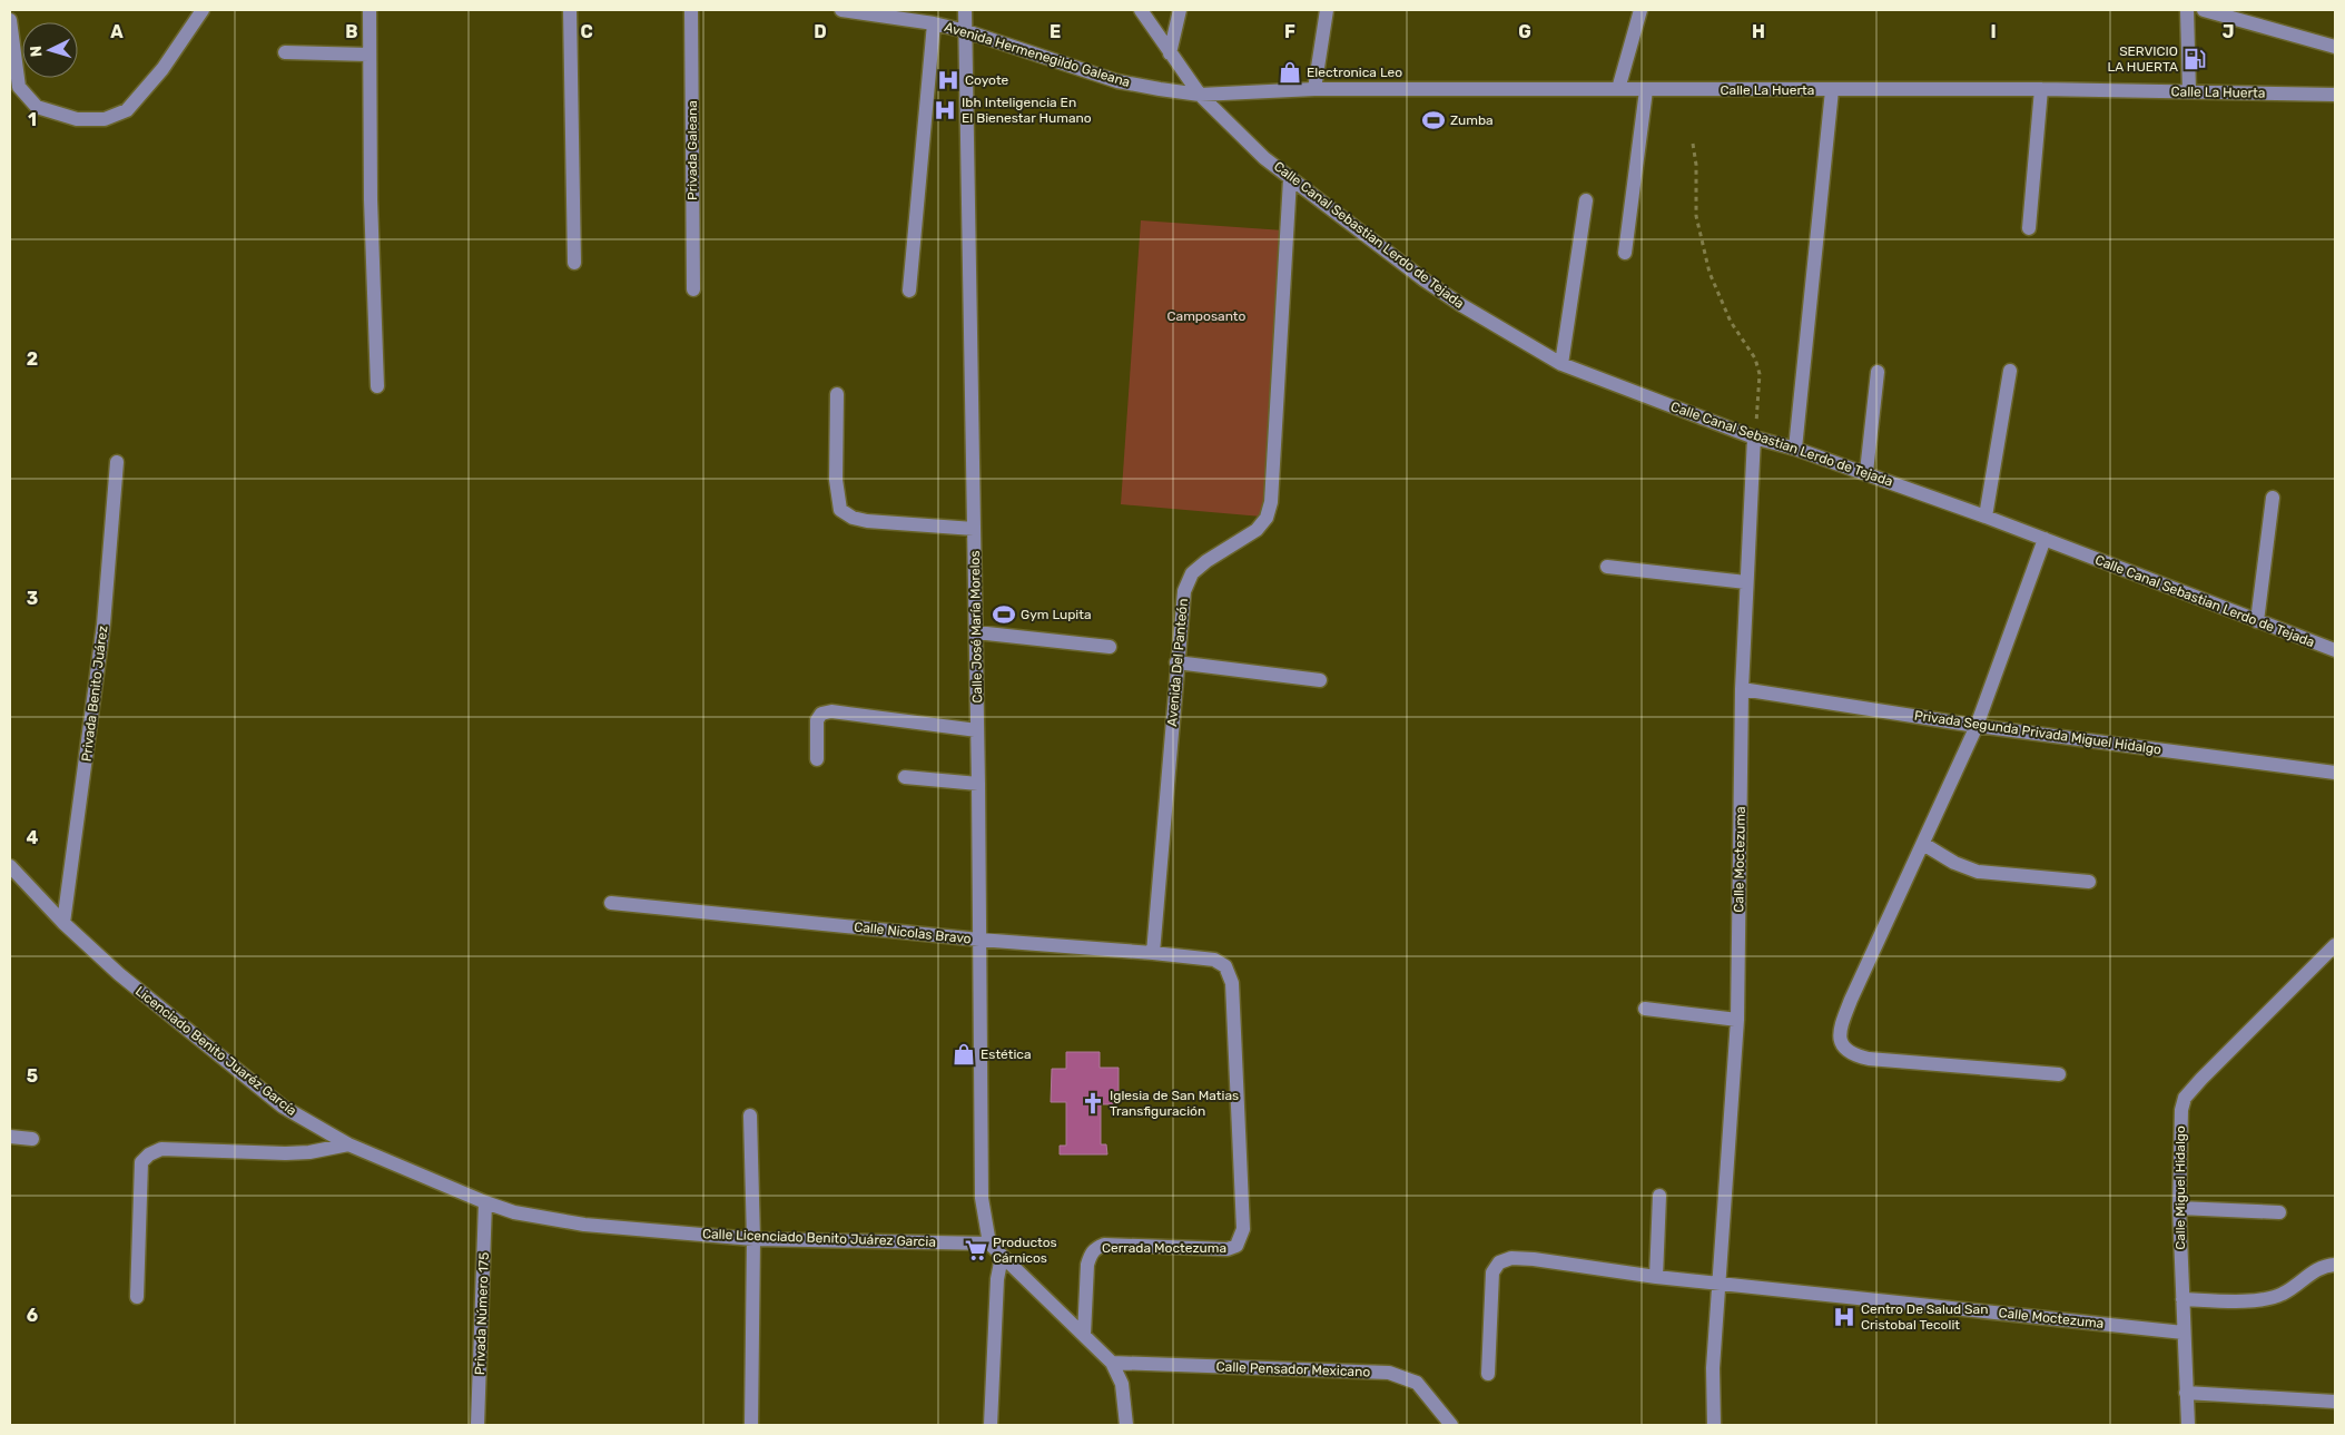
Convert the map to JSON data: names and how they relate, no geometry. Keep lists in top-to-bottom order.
{
  "streets": {
    "street": [
      "Avenida Hermenegildo Galeana",
      "Calle La Huerta",
      "Privada Galeana",
      "Calle Canal Sebastian Lerdo de Tejada",
      "Calle José María Morelos",
      "Avenida Del Panteón",
      "Privada Benito Juárez",
      "Privada Segunda Privada Miguel Hidalgo",
      "Calle Moctezuma",
      "Calle Nicolas Bravo",
      "Licenciado Benito Juaréz García",
      "Calle Miguel Hidalgo",
      "Calle Licenciado Benito Juárez Garcia",
      "Cerrada Moctezuma",
      "Privada Número 175",
      "Calle Pensador Mexicano"
    ]
  },
  "crossings": [
    ["Avenida Hermenegildo Galeana", "Calle La Huerta"],
    ["Avenida Hermenegildo Galeana", "Calle Canal Sebastian Lerdo de Tejada"],
    ["Avenida Hermenegildo Galeana", "Calle José María Morelos"],
    ["Calle La Huerta", "Calle Canal Sebastian Lerdo de Tejada"],
    ["Calle Canal Sebastian Lerdo de Tejada", "Avenida Del Panteón"],
    ["Calle Canal Sebastian Lerdo de Tejada", "Calle Moctezuma"],
    ["Calle José María Morelos", "Calle Nicolas Bravo"],
    ["Calle José María Morelos", "Calle Licenciado Benito Juárez Garcia"],
    ["Avenida Del Panteón", "Calle Nicolas Bravo"],
    ["Privada Benito Juárez", "Licenciado Benito Juaréz García"],
    ["Privada Segunda Privada Miguel Hidalgo", "Calle Moctezuma"],
    ["Calle Moctezuma", "Calle Miguel Hidalgo"],
    ["Calle Nicolas Bravo", "Cerrada Moctezuma"],
    ["Licenciado Benito Juaréz García", "Calle Licenciado Benito Juárez Garcia"],
    ["Licenciado Benito Juaréz García", "Privada Número 175"],
    ["Calle Licenciado Benito Juárez Garcia", "Privada Número 175"]
  ],
  "parks": ["Camposanto"],
  "places": {
    "fuel station": ["SERVICIO LA HUERTA"],
    "shop": ["Electronica Leo", "Estética"],
    "hospital": ["Coyote", "Ibh Inteligencia En El Bienestar Humano", "Centro De Salud San Cristobal Tecolit"],
    "sports": ["Zumba", "Gym Lupita"],
    "church": ["Iglesia de San Matias Transfiguración"],
    "supermarket": ["Productos Cárnicos"]
  },
  "north": "left",
  "grid": {
    "columns": [
      "A",
      "B",
      "C",
      "D",
      "E",
      "F",
      "G",
      "H",
      "I",
      "J"
    ],
    "rows": [
      "1",
      "2",
      "3",
      "4",
      "5",
      "6"
    ]
  }
}
